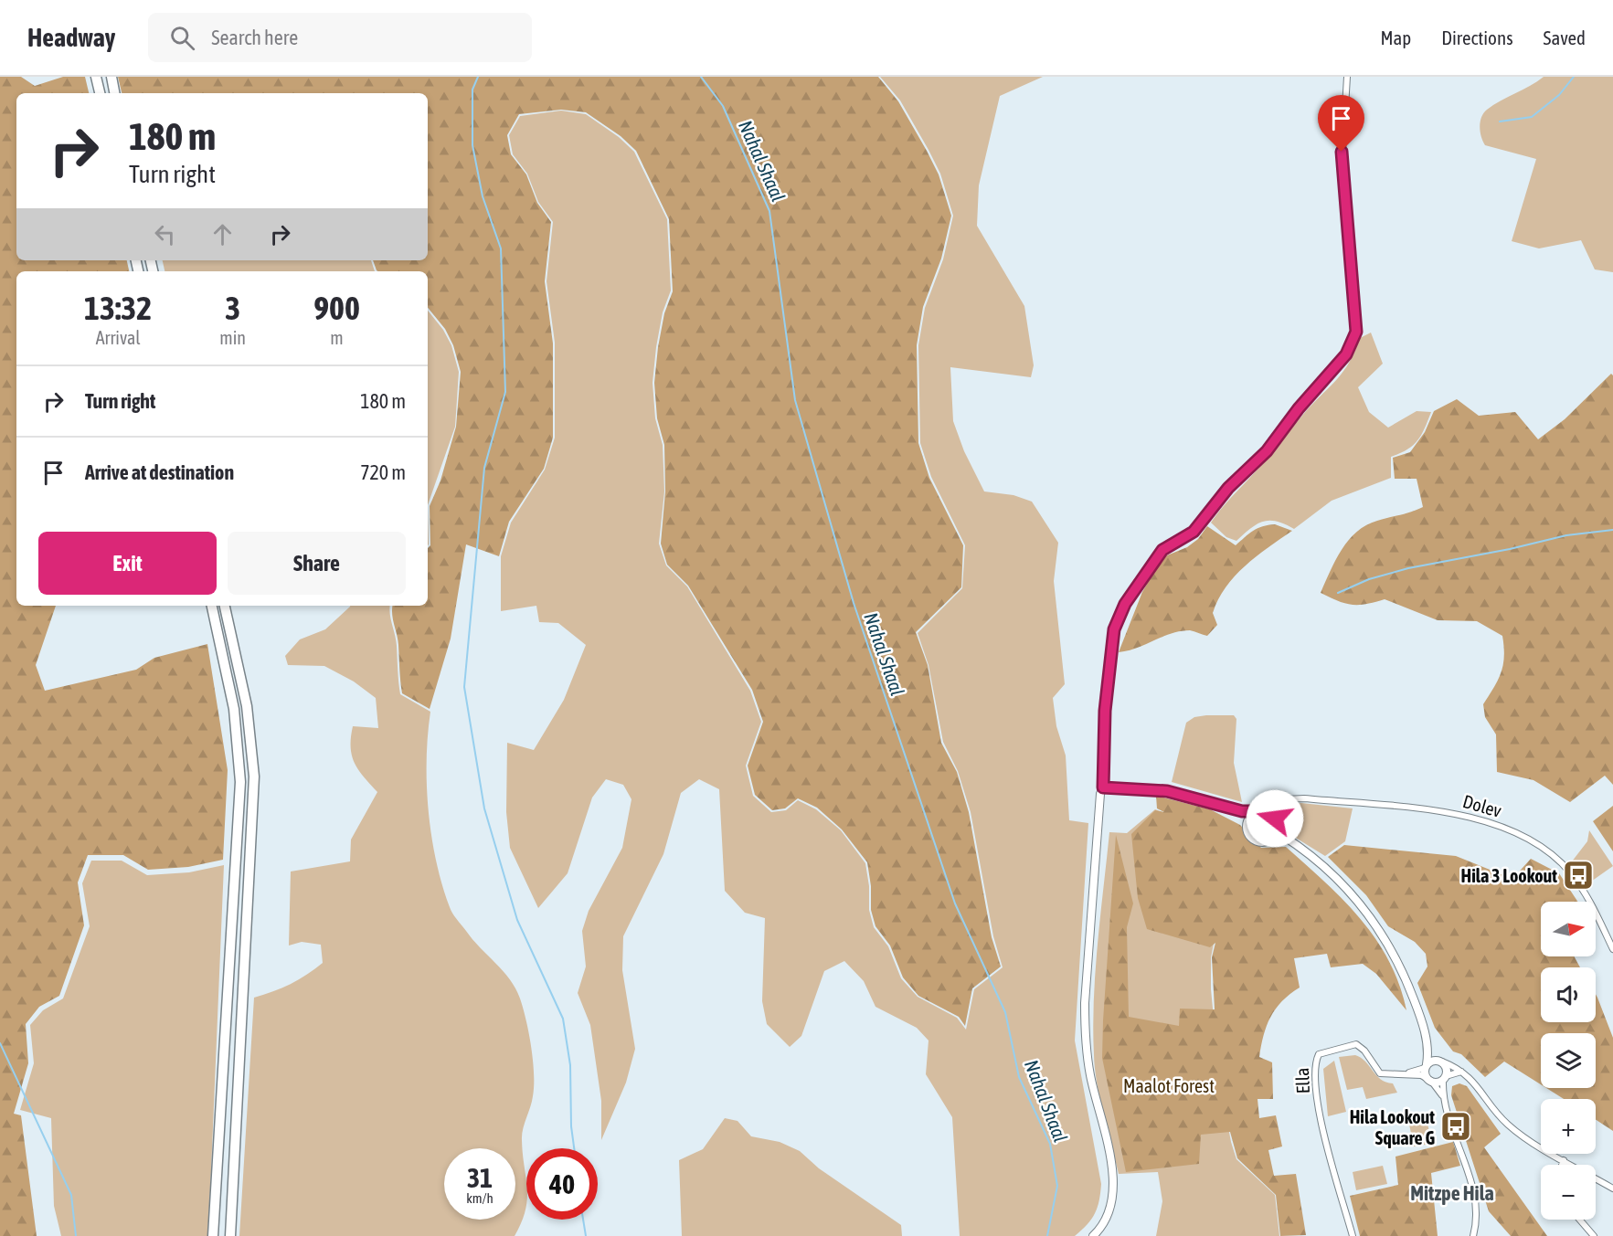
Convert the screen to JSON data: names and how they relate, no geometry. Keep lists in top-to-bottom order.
{
  "streets": {
    "street": ["Dolev", "Ella"]
  },
  "districts": ["Mitzpe Hila"],
  "water": ["Nahal Shaal"],
  "parks": ["Maalot Forest"],
  "places": {
    "bus stop": ["Hila 3 Lookout", "Hila Lookout Square G"]
  },
  "north": "right",
  "page": {
    "header": "Headway",
    "search": "Search here",
    "nav": ["Map", "Directions", "Saved"],
    "turn": ["180 m", "Turn right"],
    "eta": [
      "13:32",
      "Arrival",
      "3",
      "min",
      "900",
      "m"
    ],
    "list": [
      {
        "name": "Turn right",
        "value": "180 m"
      },
      {
        "name": "Arrive at destination",
        "value": "720 m"
      }
    ],
    "buttons": ["Exit", "Share"],
    "map_buttons": ["+", "−"],
    "speed": "31 km/h",
    "limit": "40"
  }
}
